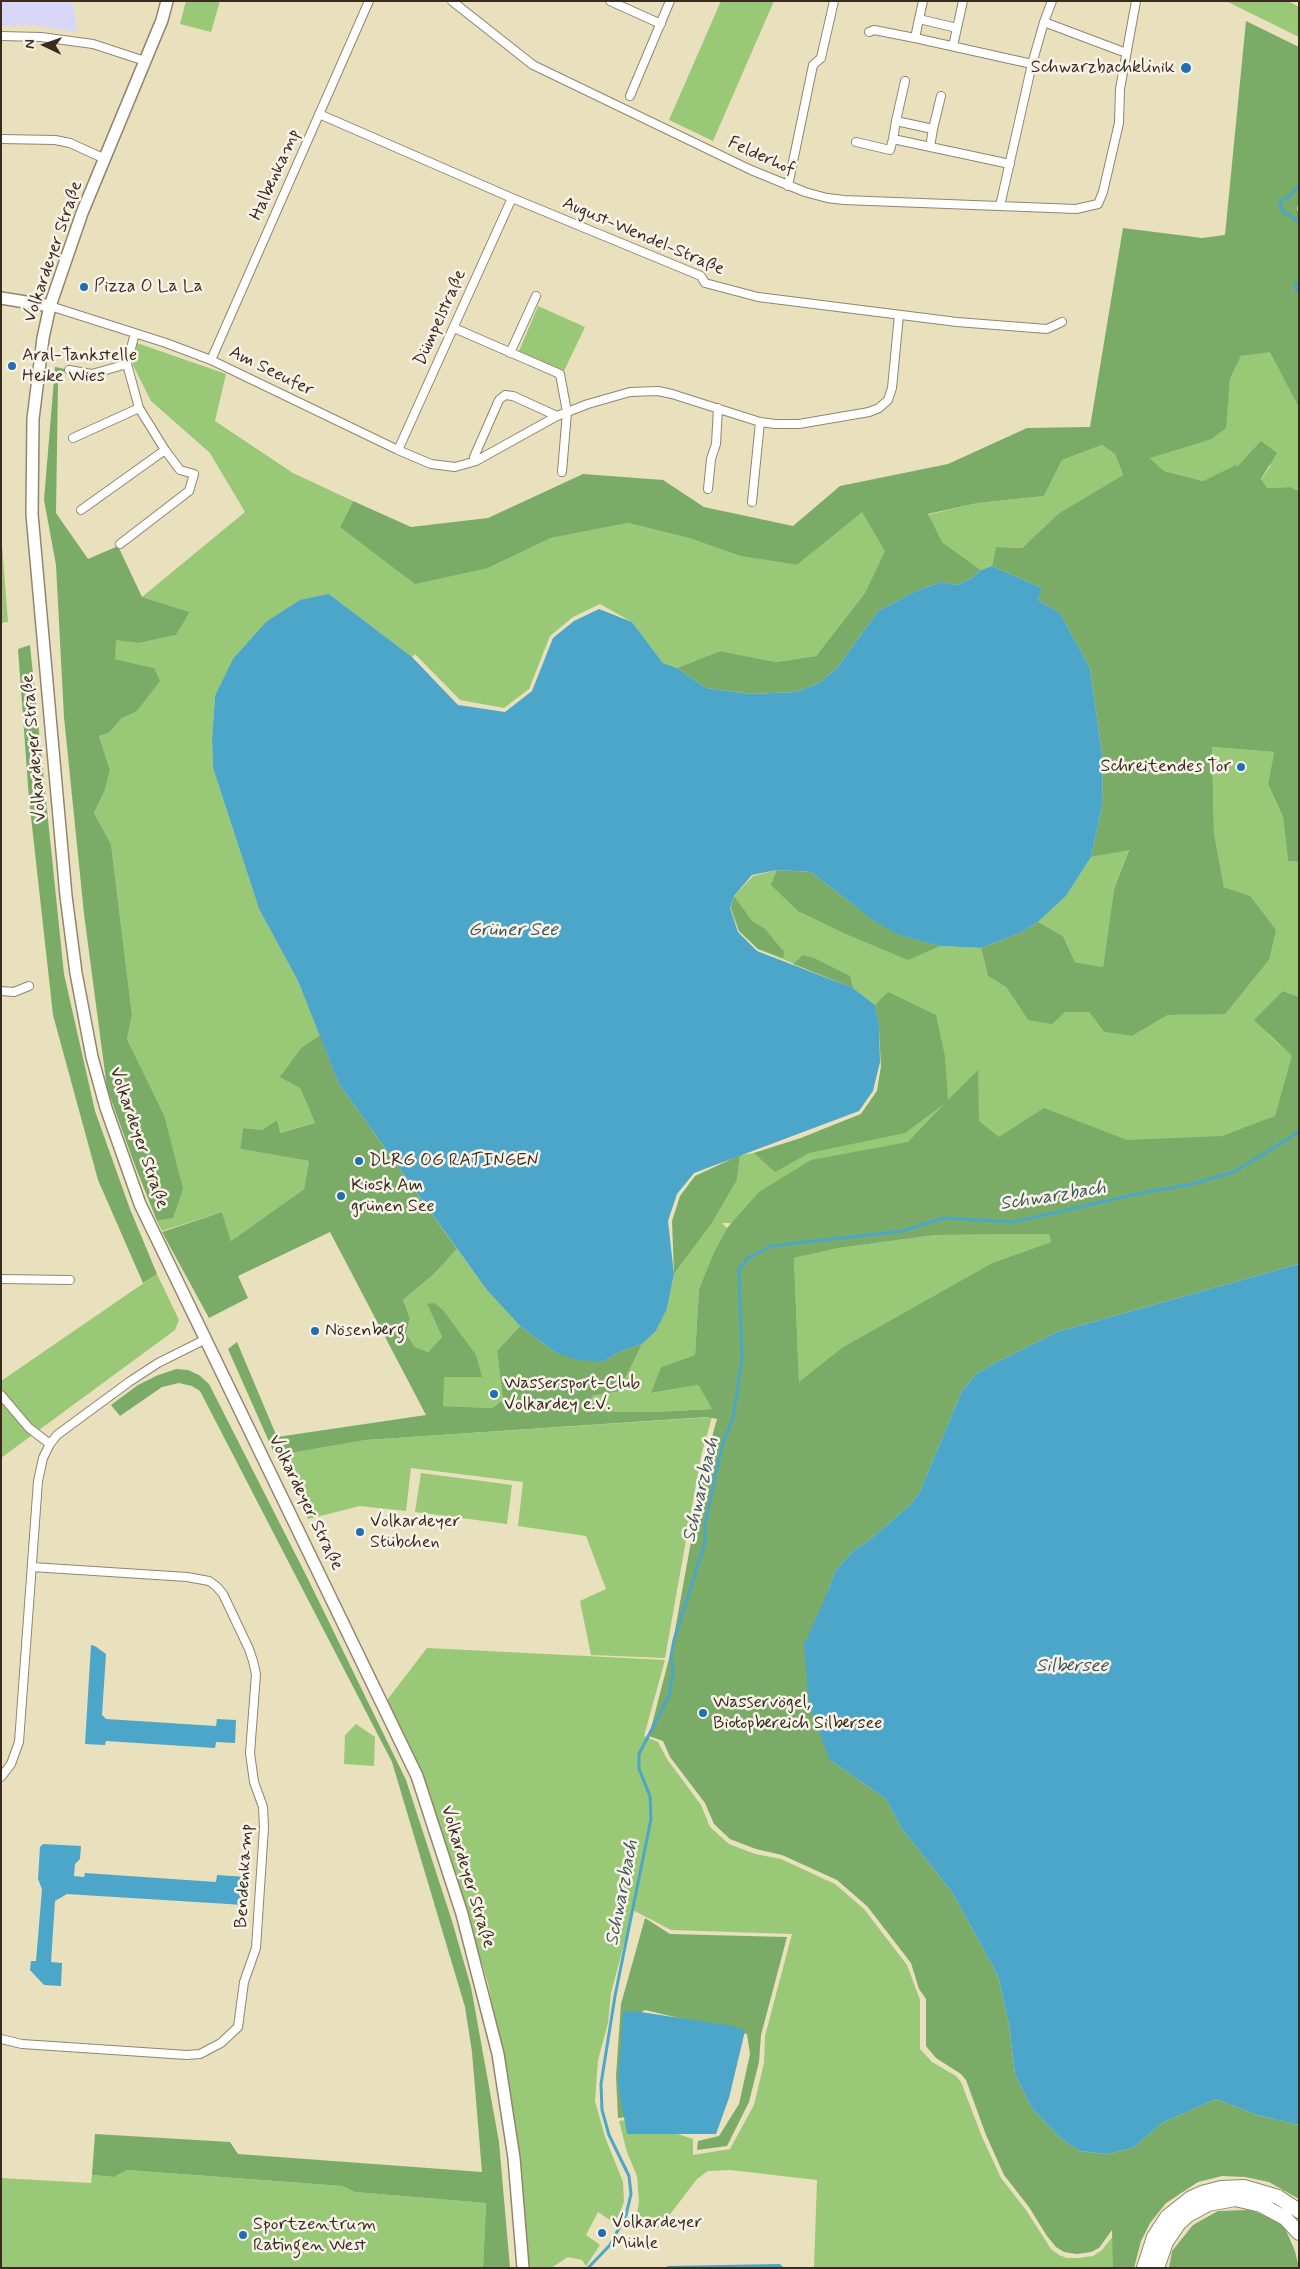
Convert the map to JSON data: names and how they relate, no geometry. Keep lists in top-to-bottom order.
{
  "streets": {
    "main road": ["Volkardeyer Straße"],
    "street": [
      "Felderhof",
      "Halbenkamp",
      "August-Wendel-Straße",
      "Dümpelstraße",
      "Am Seeufer",
      "Bendenkamp"
    ]
  },
  "crossings": [
    ["Halbenkamp", "August-Wendel-Straße"],
    ["Halbenkamp", "Am Seeufer"],
    ["August-Wendel-Straße", "Dümpelstraße"],
    ["August-Wendel-Straße", "Am Seeufer"],
    ["Volkardeyer Straße", "Am Seeufer"],
    ["Dümpelstraße", "Am Seeufer"]
  ],
  "water": ["Grüner See", "Schwarzbach", "Silbersee"],
  "places": [
    "Schwarzbachklinik",
    "Pizza O La La",
    "Aral-Tankstelle Heike Wies",
    "Schreitendes Tor",
    "DLRG OG RATINGEN",
    "Kiosk Am grünen See",
    "Nösenberg",
    "Wassersport-Club Volkardey e.V.",
    "Volkardeyer Stübchen",
    "Wasservögel, Biotopbereich Silbersee",
    "Volkardeyer Mühle",
    "Sportzentrum Ratingen West"
  ],
  "north": "left"
}
